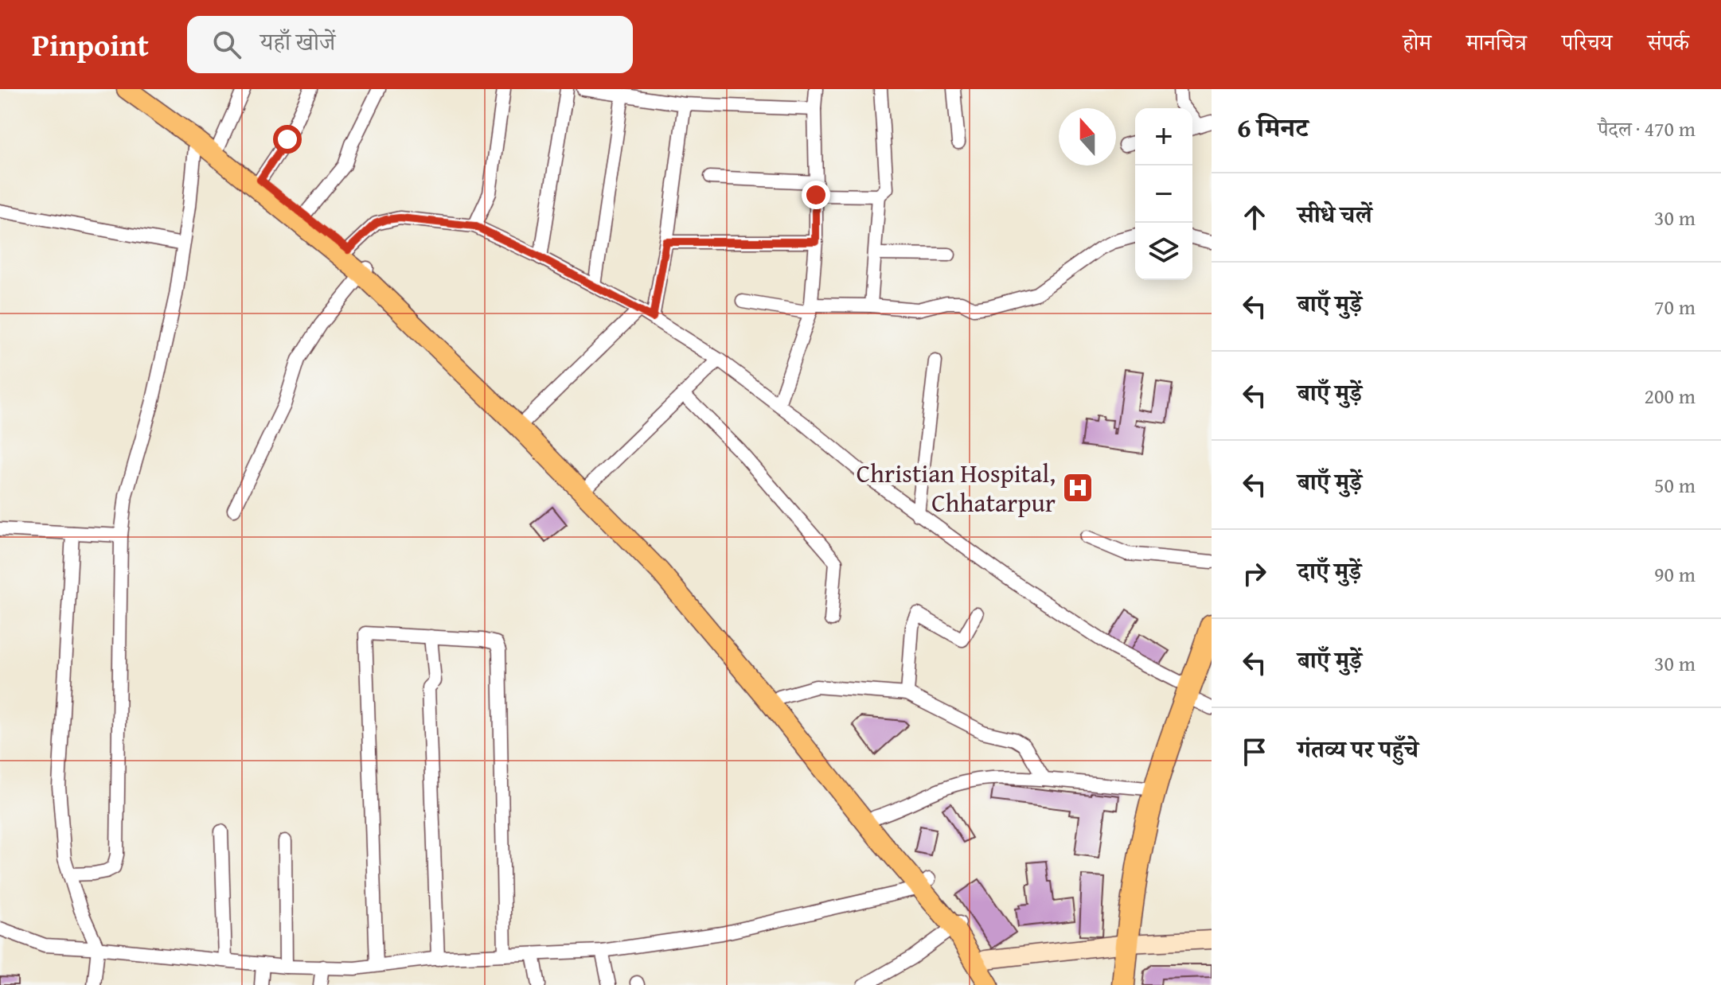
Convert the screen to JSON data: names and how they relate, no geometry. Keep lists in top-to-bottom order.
{
  "places": {
    "hospital": ["Christian Hospital, Chhatarpur"]
  },
  "north": "top",
  "page": {
    "header": "Pinpoint",
    "search": "यहाँ खोजें",
    "nav": [
      "होम",
      "मानचित्र",
      "परिचय",
      "संपर्क"
    ],
    "heading": ["6 मिनट", "पैदल · 470 m"],
    "map_buttons": ["+", "−"],
    "list": [
      ["सीधे चलें", "30 m"],
      ["बाएँ मुड़ें", "70 m"],
      ["बाएँ मुड़ें", "200 m"],
      ["बाएँ मुड़ें", "50 m"],
      ["दाएँ मुड़ें", "90 m"],
      ["बाएँ मुड़ें", "30 m"],
      "गंतव्य पर पहुँचे"
    ]
  }
}
